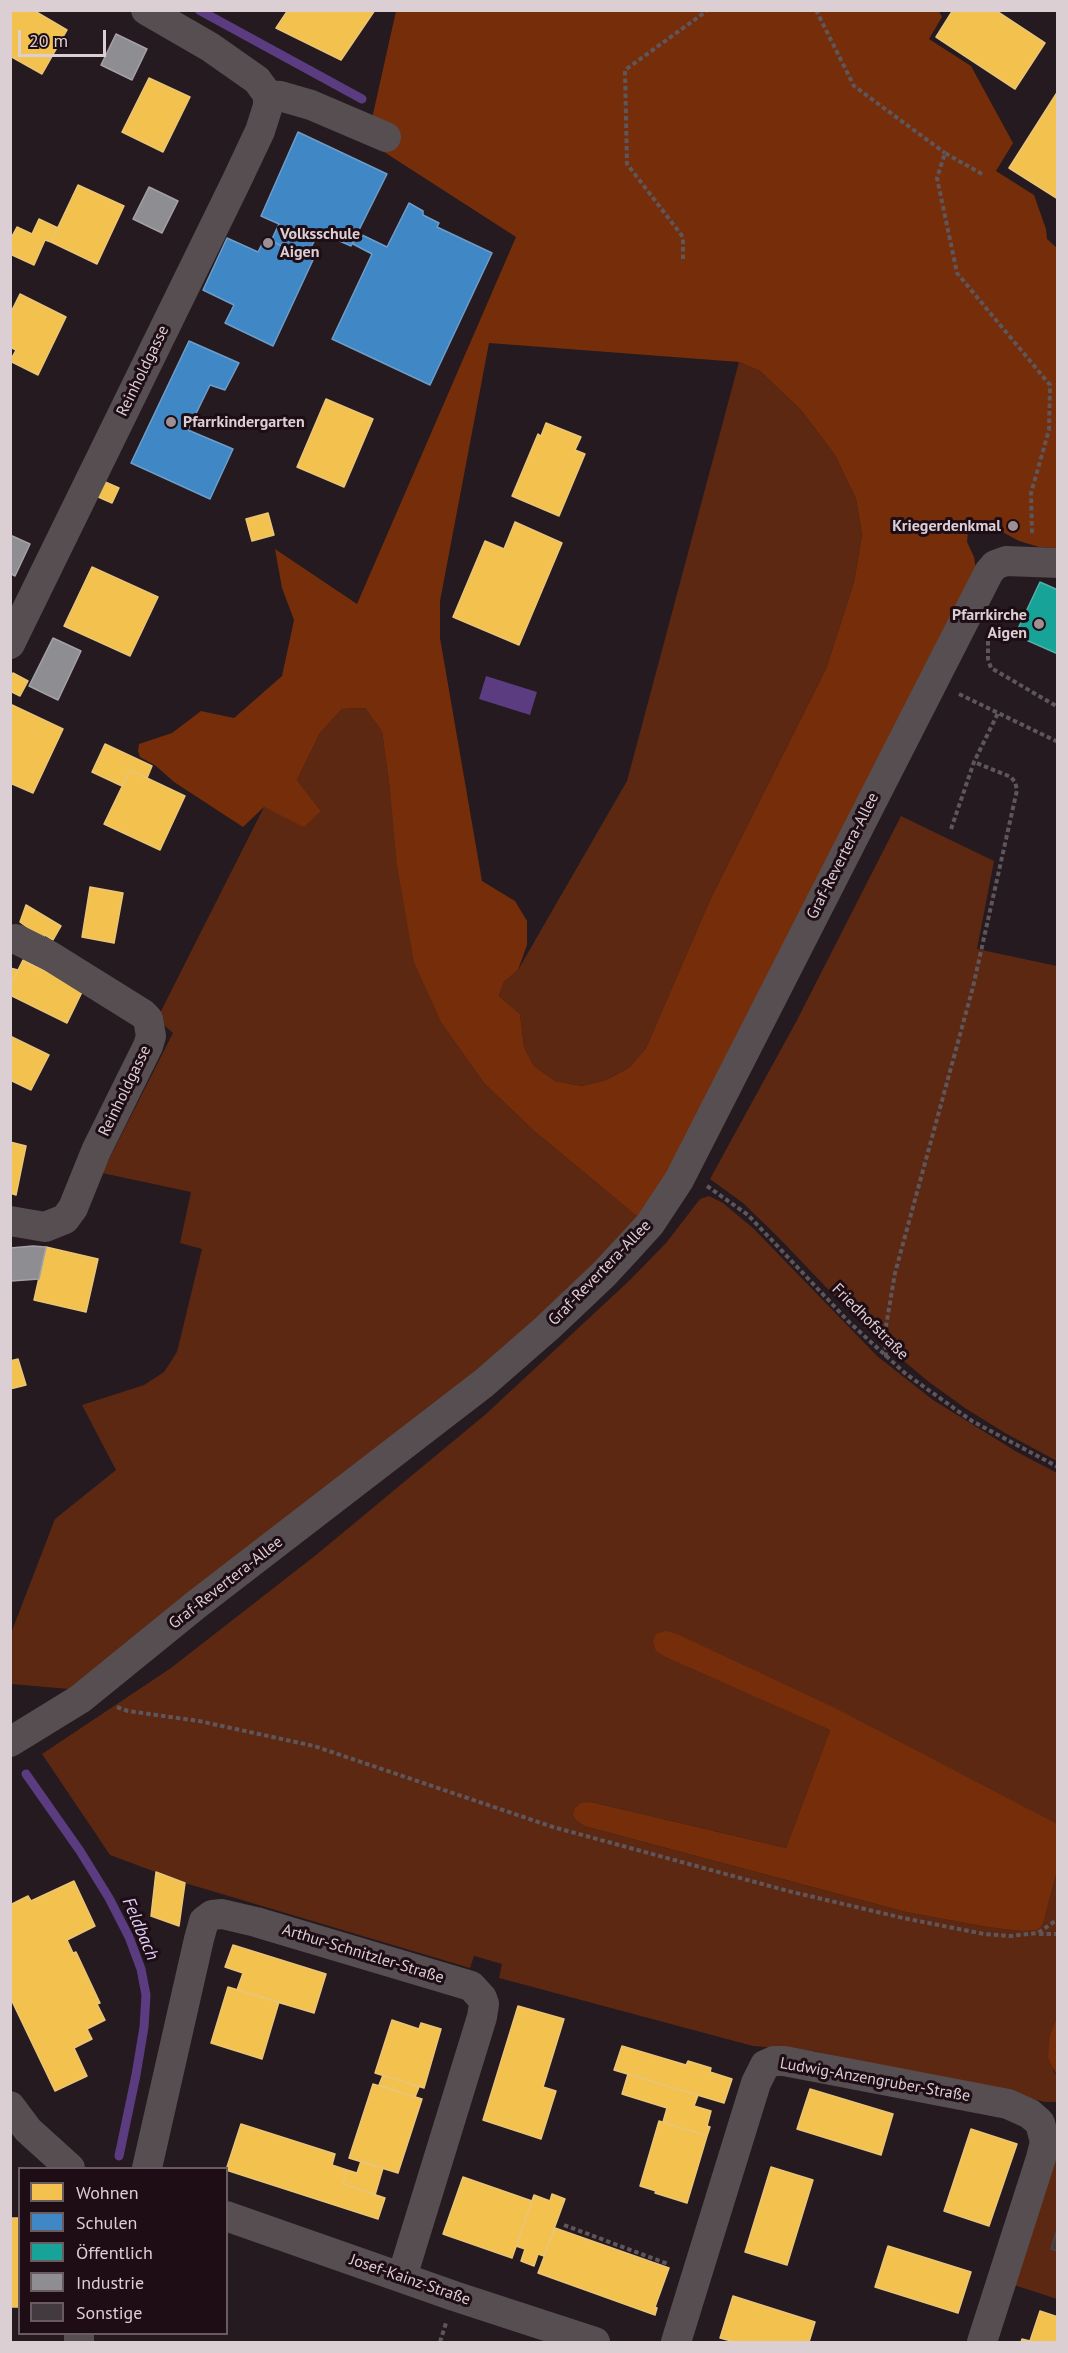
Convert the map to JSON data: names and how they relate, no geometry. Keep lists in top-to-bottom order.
{
  "streets": {
    "street": [
      "Reinholdgasse",
      "Graf-Revertera-Allee",
      "Arthur-Schnitzler-Straße",
      "Ludwig-Anzengruber-Straße",
      "Josef-Kainz-Straße"
    ],
    "path": ["Friedhofstraße"]
  },
  "crossings": [
    ["Graf-Revertera-Allee", "Friedhofstraße"],
    ["Arthur-Schnitzler-Straße", "Josef-Kainz-Straße"]
  ],
  "water": ["Feldbach"],
  "places": [
    "Volksschule Aigen",
    "Pfarrkindergarten",
    "Kriegerdenkmal",
    "Pfarrkirche Aigen"
  ],
  "legend": [
    "Wohnen",
    "Schulen",
    "Öffentlich",
    "Industrie",
    "Sonstige"
  ],
  "scale_bar": "20 m"
}
